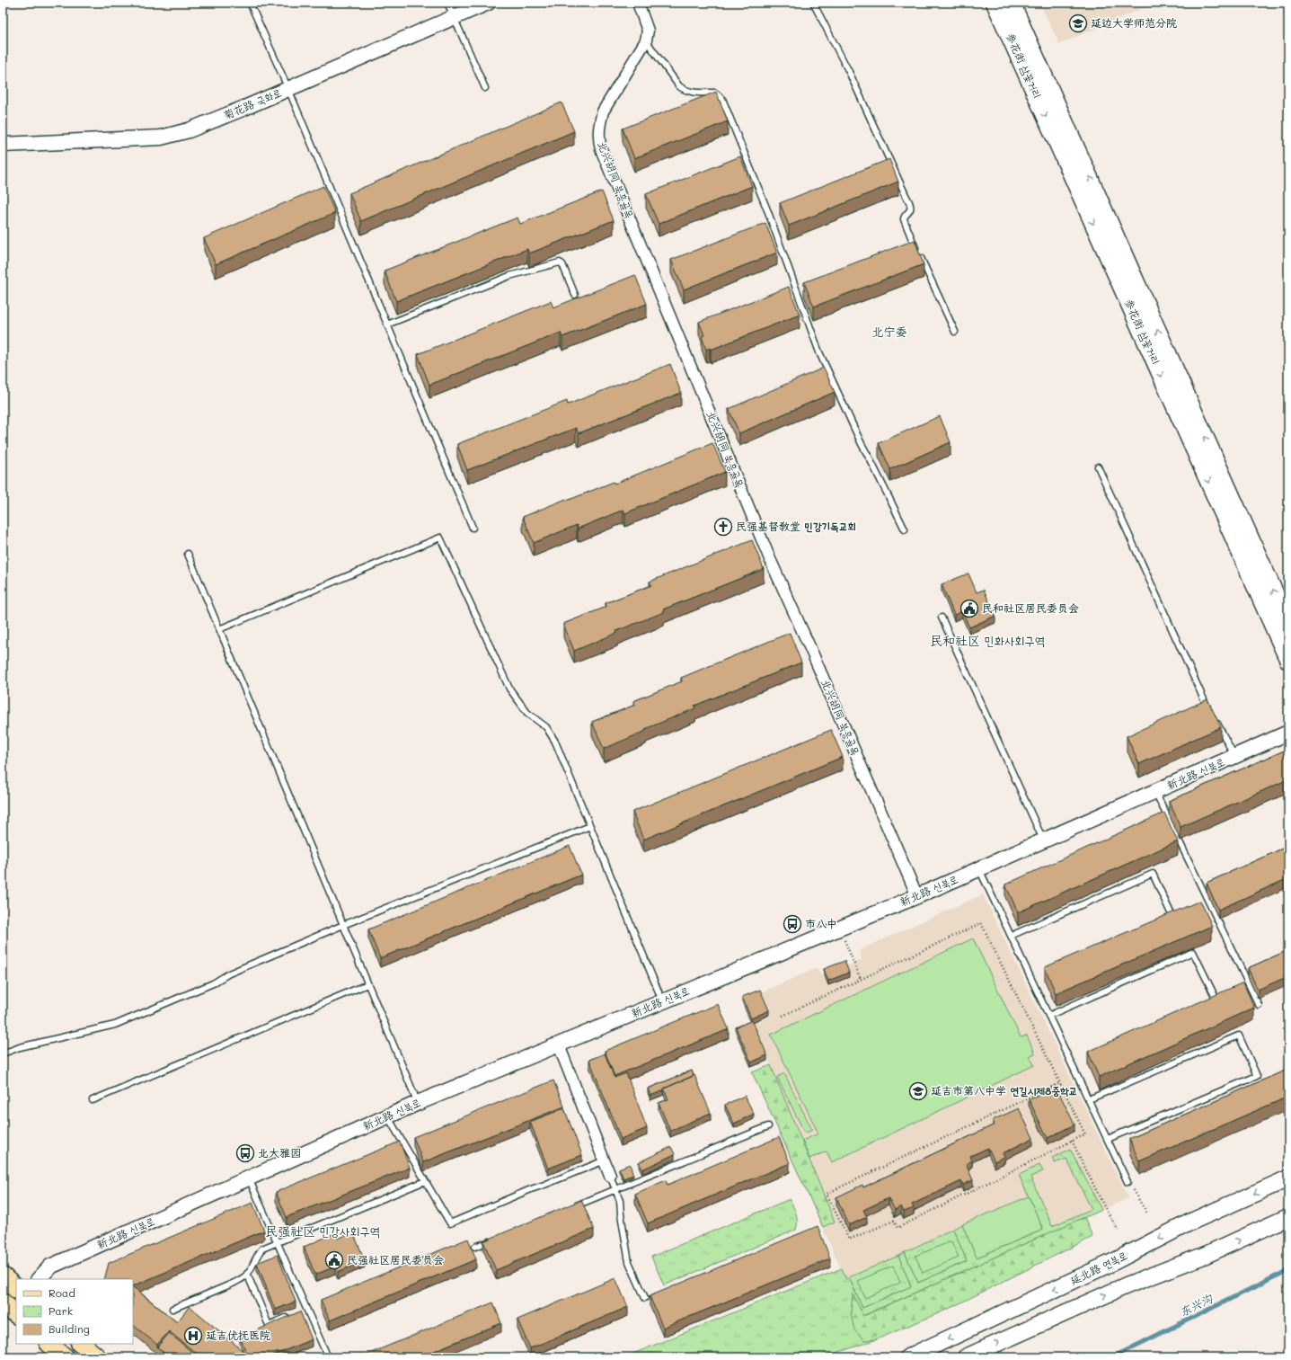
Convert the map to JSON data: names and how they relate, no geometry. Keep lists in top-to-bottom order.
{
  "streets": {
    "main road": ["参花街 삼꽃거리", "延北路 연북로"],
    "street": ["菊花路 국화로", "北兴胡同 북흥골목", "新北路 신북로"]
  },
  "crossings": [
    ["北兴胡同 북흥골목", "新北路 신북로"]
  ],
  "districts": ["北宁委", "民和社区 민화사회구역", "民强社区 민강사회구역"],
  "water": ["东兴沟"],
  "places": {
    "school or university": ["延边大学师范分院", "延吉市第八中学 연길시제8중학교"],
    "church": ["民强基督教堂 민강기독교회"],
    "public building": ["民和社区居民委员会", "民强社区居民委员会"],
    "bus stop": ["市八中", "北大雅园"],
    "hospital": ["延吉优抚医院"]
  },
  "legend": ["Road", "Park", "Building"]
}
